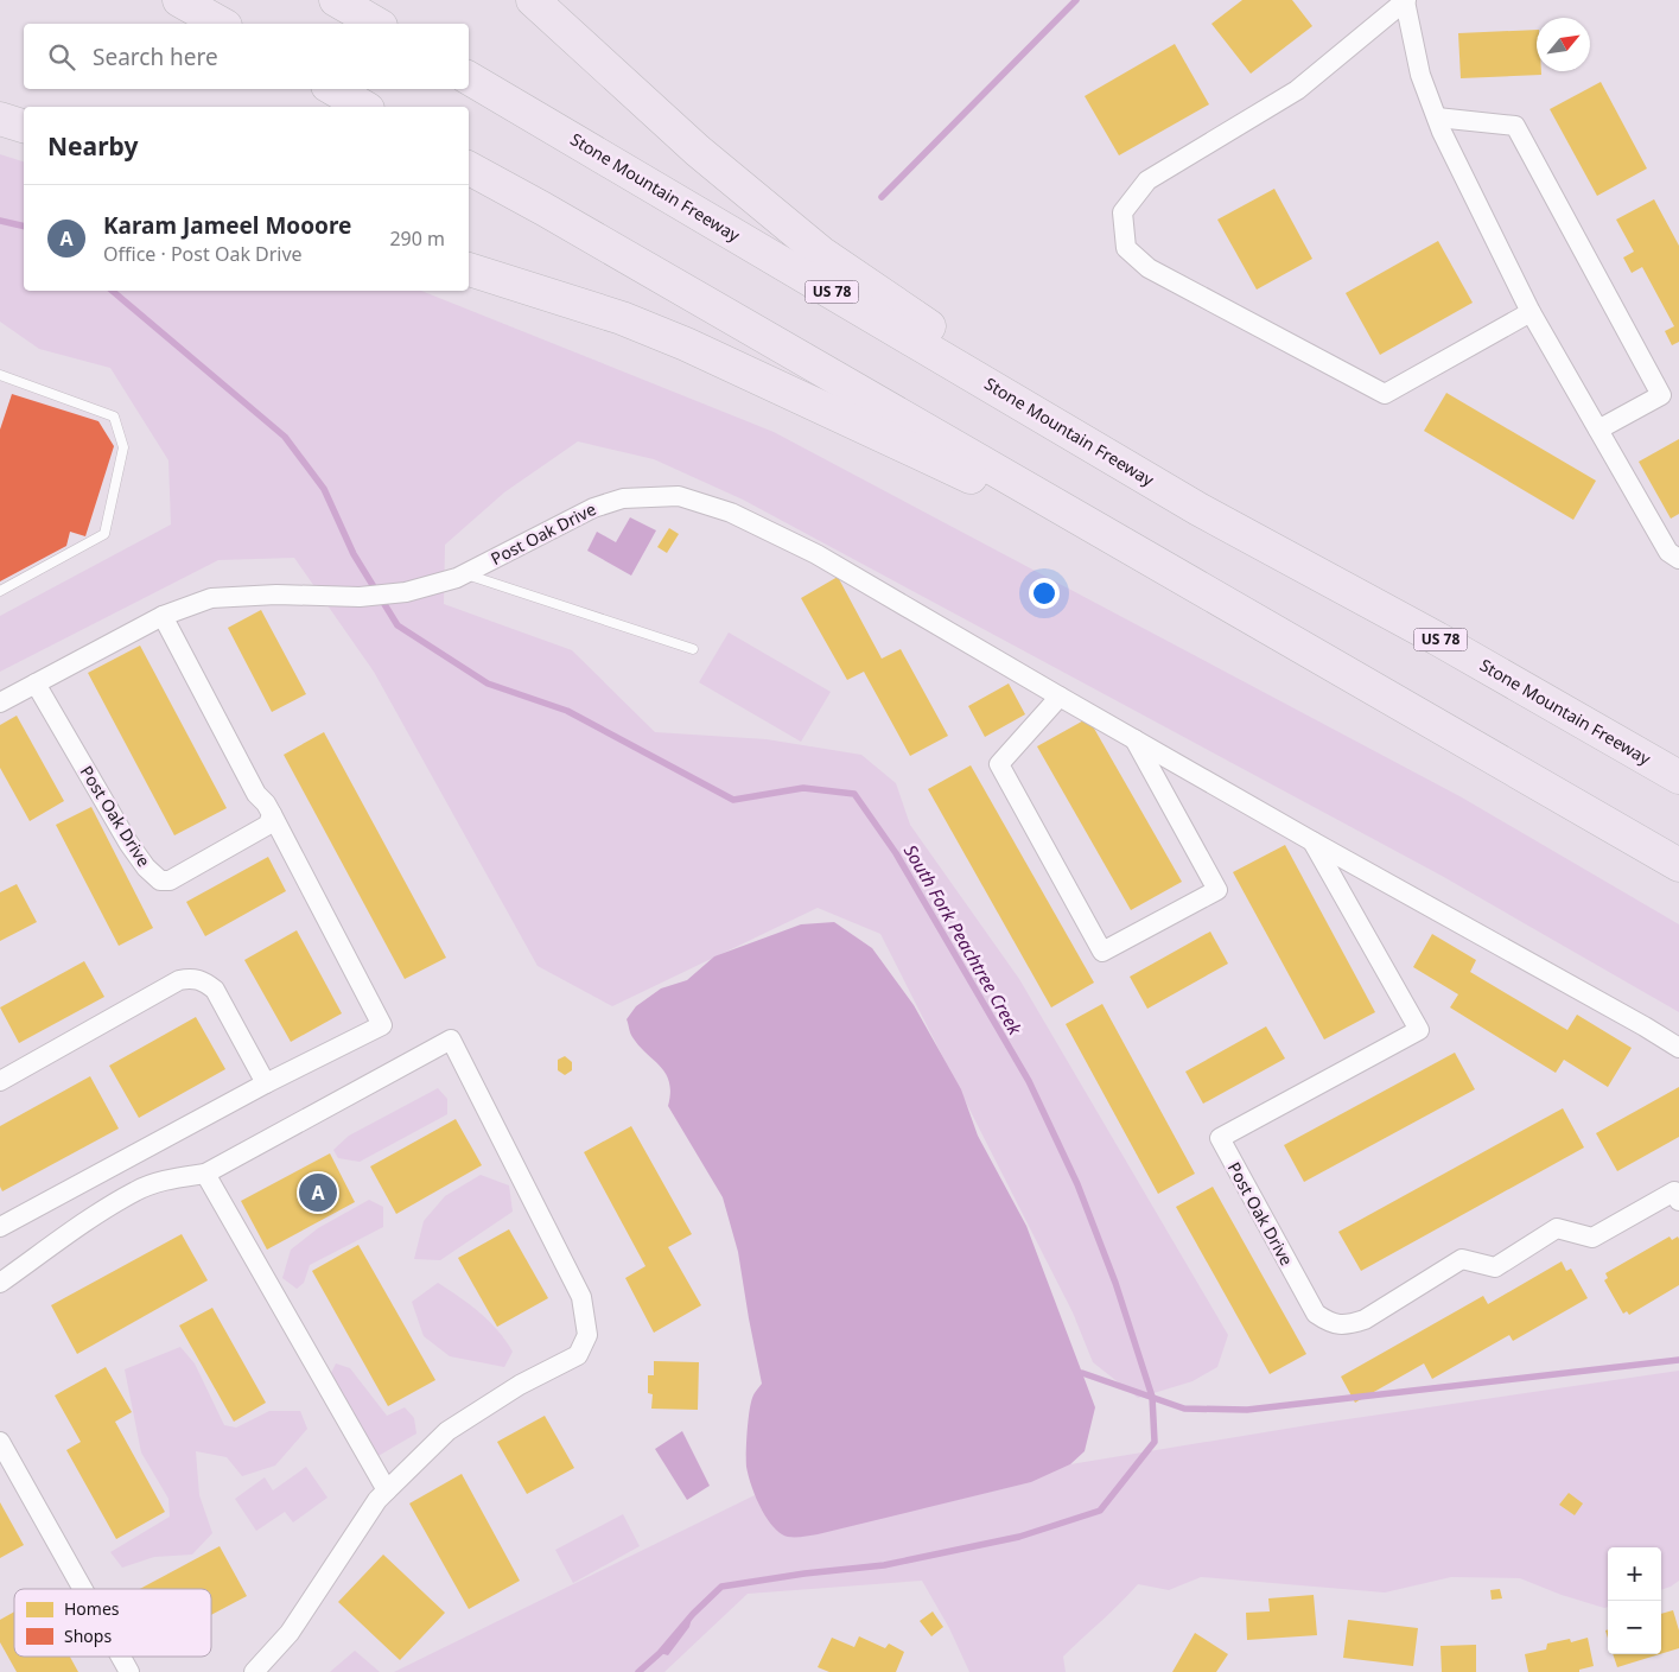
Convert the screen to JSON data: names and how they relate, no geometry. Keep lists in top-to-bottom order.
{
  "streets": {
    "highway": ["Stone Mountain Freeway", "US 78"],
    "street": ["Post Oak Drive"]
  },
  "water": ["South Fork Peachtree Creek"],
  "legend": ["Homes", "Shops"],
  "north": "top right",
  "page": {
    "search": "Search here",
    "heading": "Nearby",
    "list": [
      {
        "mark": "A",
        "name": "Karam Jameel Mooore",
        "note": "Office · Post Oak Drive",
        "value": "290 m"
      }
    ],
    "pins": "A",
    "map_buttons": ["+", "−"]
  }
}
